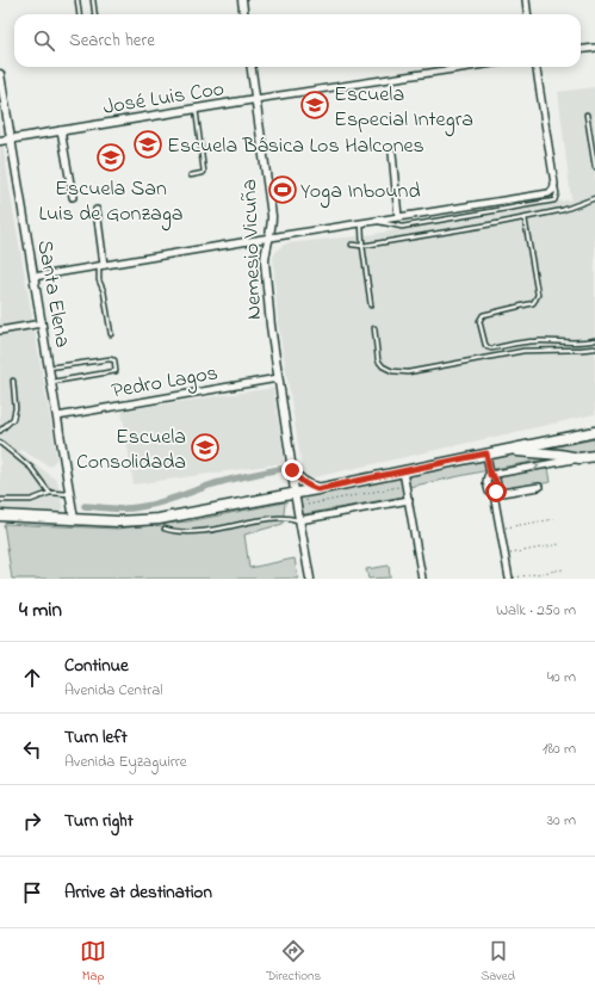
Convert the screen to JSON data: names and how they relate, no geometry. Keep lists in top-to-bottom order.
{
  "streets": {
    "street": [
      "José Luis Coo",
      "Nemesio Vicuña",
      "Santa Elena",
      "Pedro Lagos"
    ]
  },
  "crossings": [
    ["José Luis Coo", "Nemesio Vicuña"],
    ["José Luis Coo", "Santa Elena"],
    ["Nemesio Vicuña", "Pedro Lagos"],
    ["Santa Elena", "Pedro Lagos"]
  ],
  "places": {
    "school or university": [
      "Escuela Especial Integra",
      "Escuela Básica Los Halcones",
      "Escuela San Luis de Gonzaga",
      "Escuela Consolidada"
    ],
    "sports": ["Yoga Inbound"]
  },
  "page": {
    "search": "Search here",
    "heading": ["4 min", "Walk · 250 m"],
    "list": [
      ["Continue", "Avenida Central", "40 m"],
      ["Turn left", "Avenida Eyzaguirre", "180 m"],
      ["Turn right", "30 m"],
      "Arrive at destination"
    ],
    "nav": ["Map", "Directions", "Saved"]
  }
}
